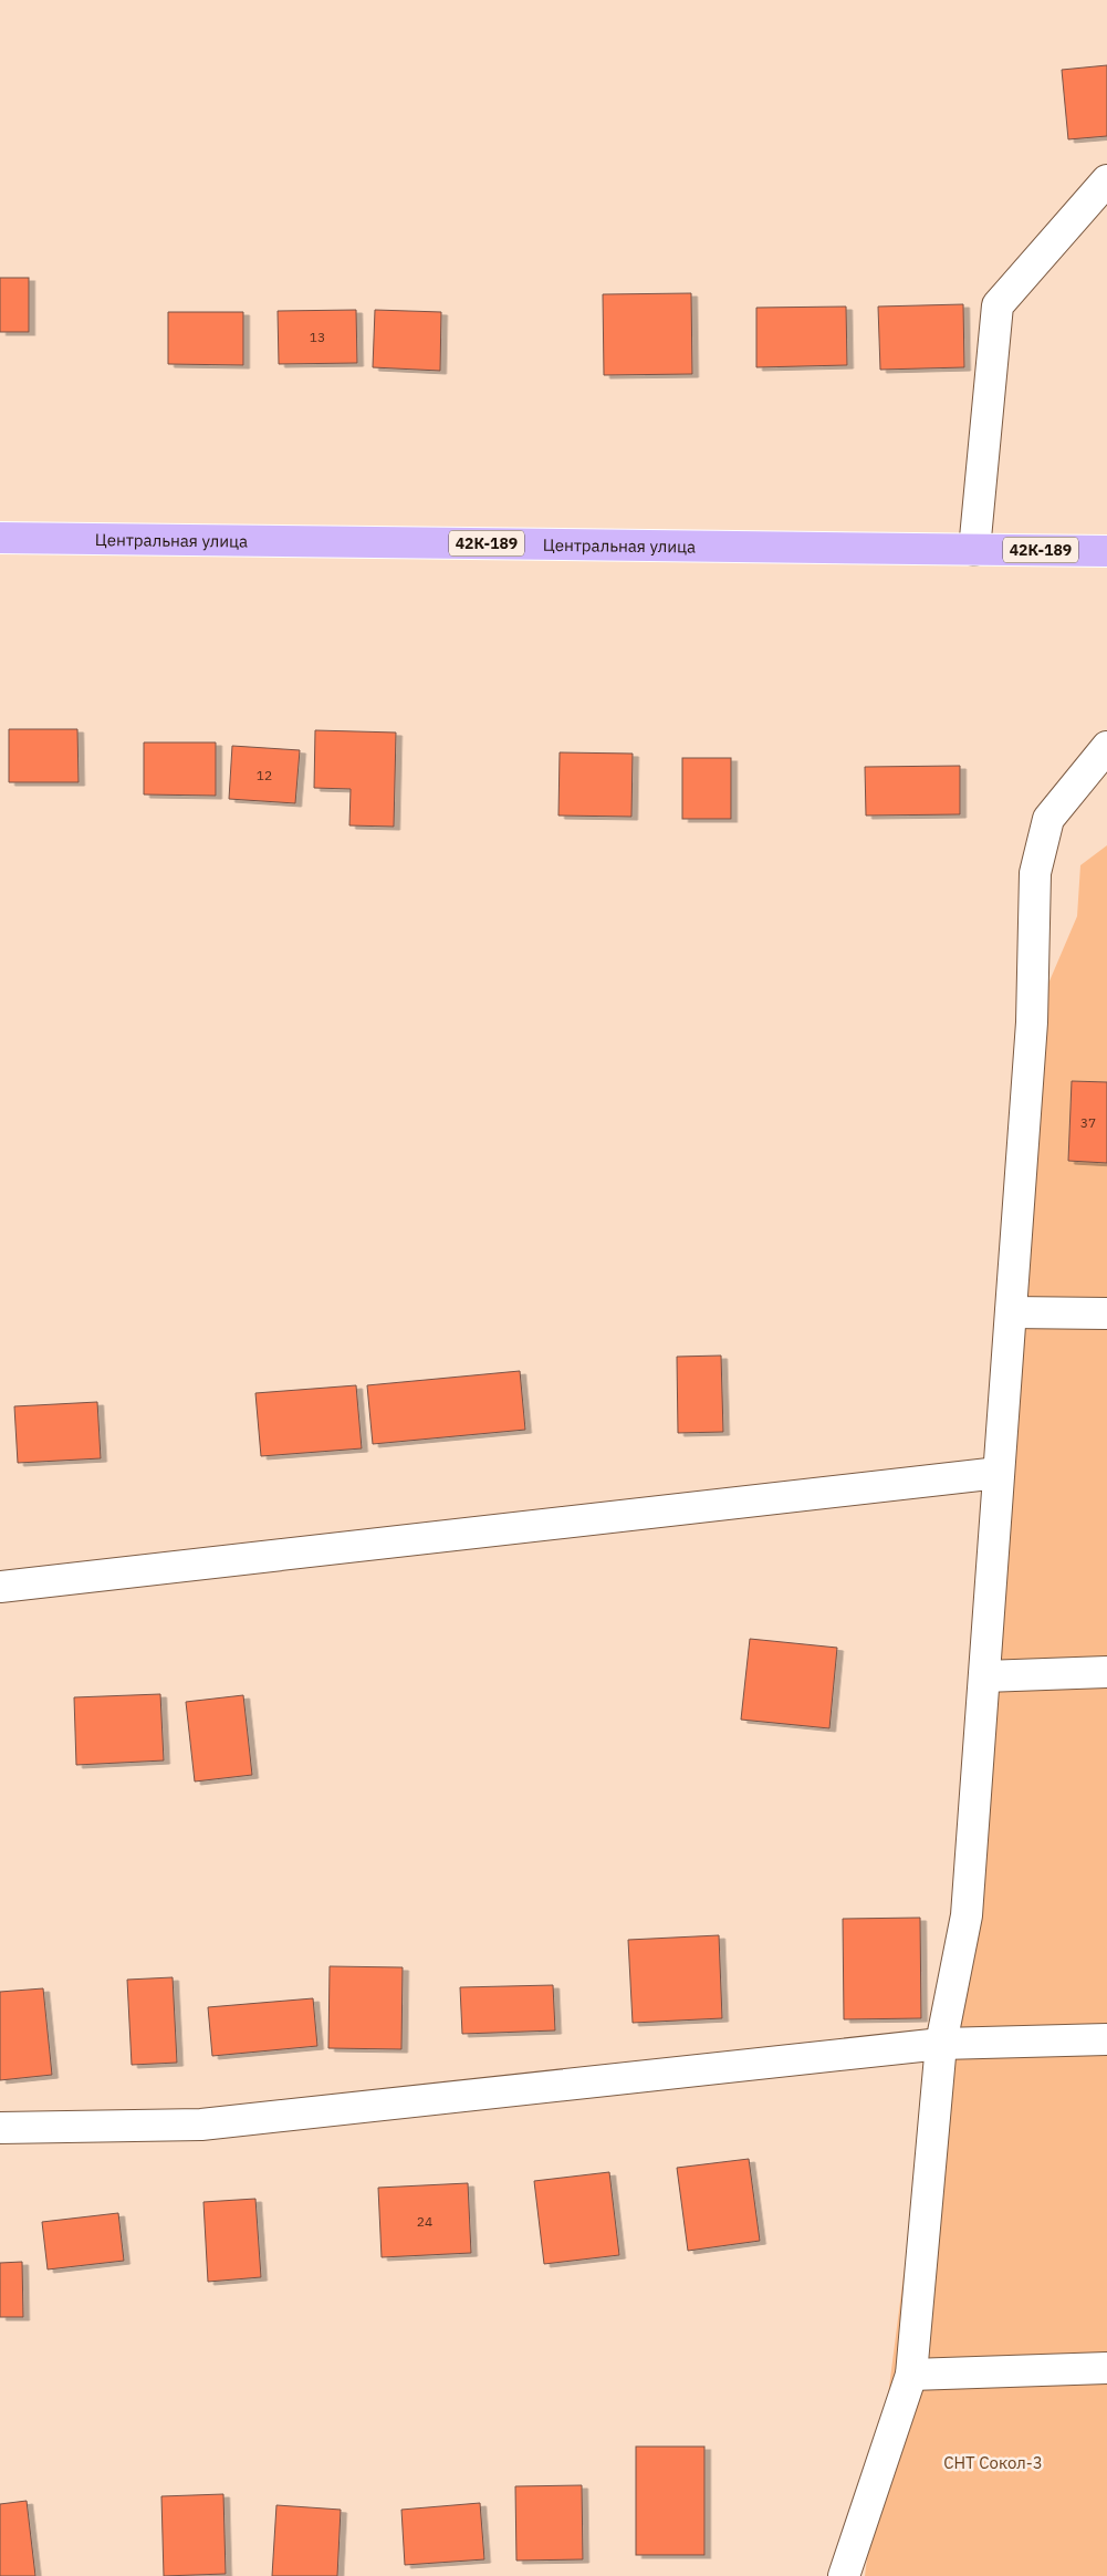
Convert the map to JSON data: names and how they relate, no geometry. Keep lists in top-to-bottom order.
{
  "streets": {
    "main road": ["Центральная улица", "42К-189"]
  },
  "parks": ["СНТ Сокол-3"],
  "house_numbers": [
    "13",
    "12",
    "37",
    "24"
  ]
}
